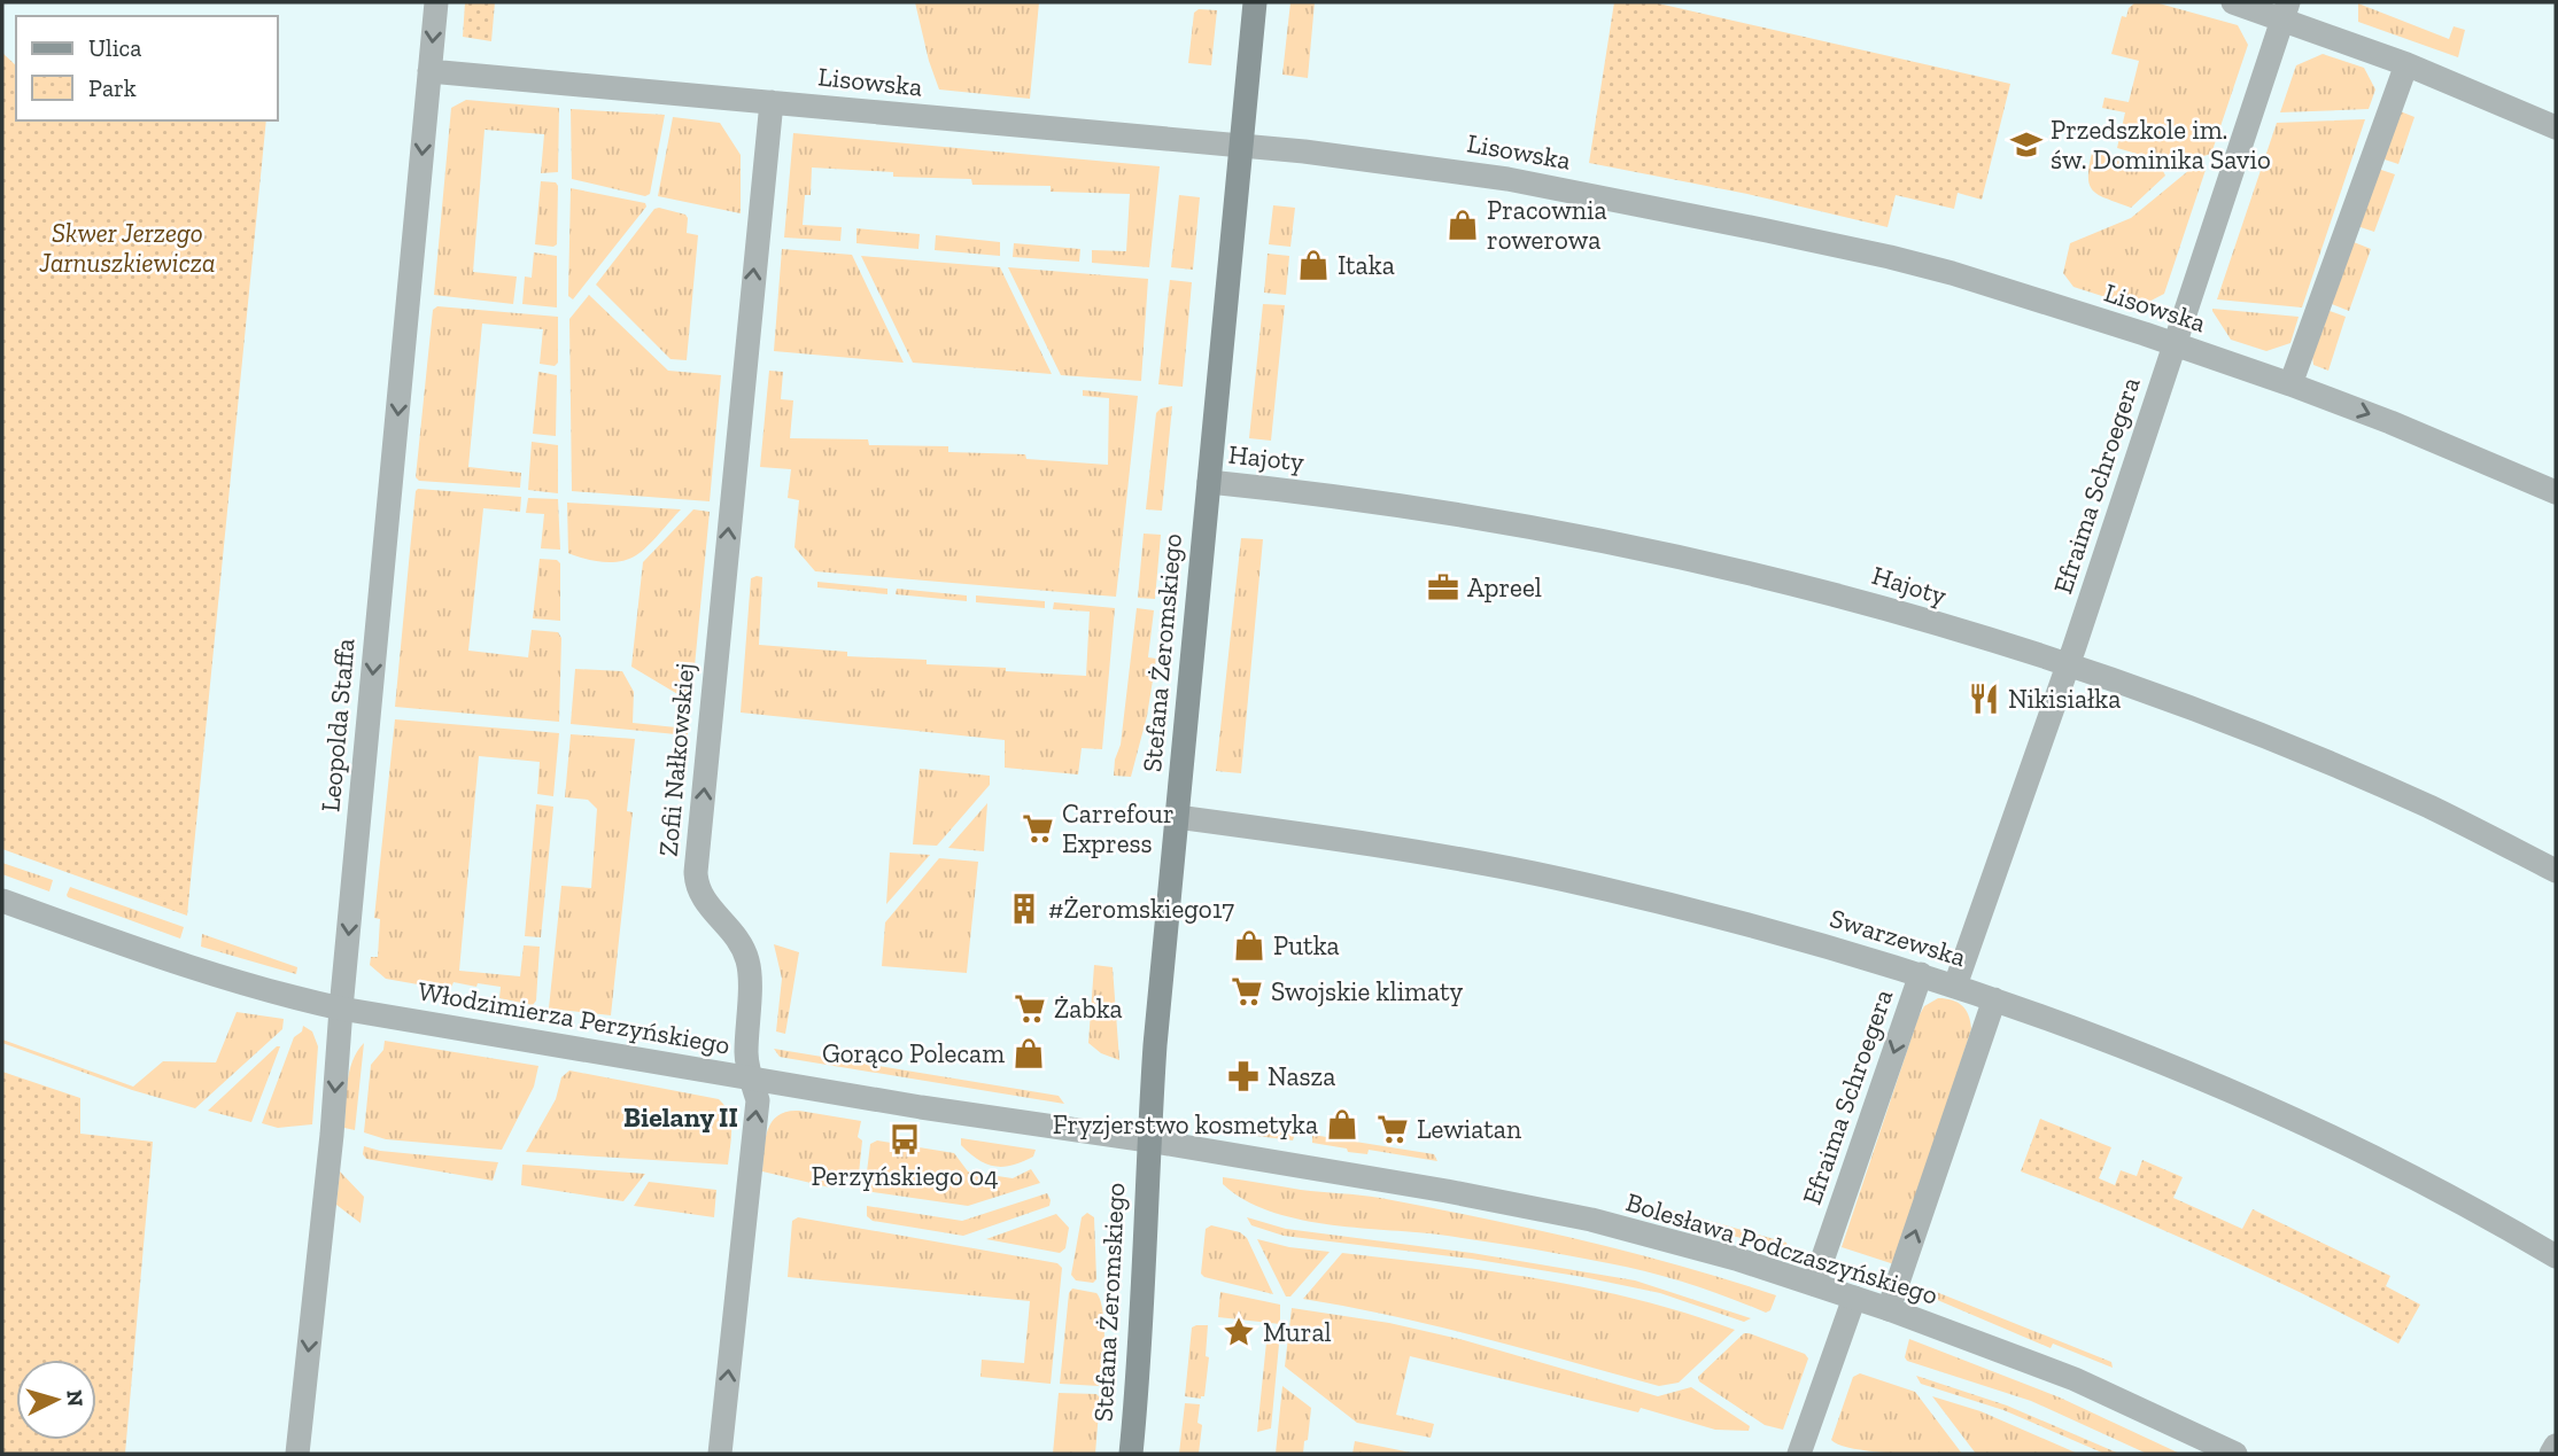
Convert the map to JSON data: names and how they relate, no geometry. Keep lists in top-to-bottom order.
{
  "streets": {
    "main road": ["Stefana Żeromskiego"],
    "street": [
      "Lisowska",
      "Hajoty",
      "Efraima Schroegera",
      "Leopolda Staffa",
      "Zofii Nałkowskiej",
      "Swarzewska",
      "Włodzimierza Perzyńskiego",
      "Bolesława Podczaszyńskiego"
    ]
  },
  "crossings": [
    ["Lisowska", "Efraima Schroegera"],
    ["Lisowska", "Stefana Żeromskiego"],
    ["Lisowska", "Leopolda Staffa"],
    ["Lisowska", "Zofii Nałkowskiej"],
    ["Hajoty", "Efraima Schroegera"],
    ["Hajoty", "Stefana Żeromskiego"],
    ["Efraima Schroegera", "Swarzewska"],
    ["Efraima Schroegera", "Bolesława Podczaszyńskiego"],
    ["Stefana Żeromskiego", "Swarzewska"],
    ["Stefana Żeromskiego", "Włodzimierza Perzyńskiego"],
    ["Stefana Żeromskiego", "Bolesława Podczaszyńskiego"],
    ["Leopolda Staffa", "Włodzimierza Perzyńskiego"],
    ["Zofii Nałkowskiej", "Włodzimierza Perzyńskiego"],
    ["Włodzimierza Perzyńskiego", "Bolesława Podczaszyńskiego"]
  ],
  "one_way": ["Leopolda Staffa", "Zofii Nałkowskiej"],
  "districts": ["Bielany II"],
  "parks": ["Skwer Jerzego Jarnuszkiewicza"],
  "places": {
    "school or university": ["Przedszkole im. św. Dominika Savio"],
    "shop": [
      "Pracownia rowerowa",
      "Itaka",
      "Putka",
      "Gorąco Polecam",
      "Fryzjerstwo kosmetyka"
    ],
    "office": ["Apreel"],
    "restaurant": ["Nikisiałka"],
    "supermarket": [
      "Carrefour Express",
      "Swojskie klimaty",
      "Żabka",
      "Lewiatan"
    ],
    "building": ["#Żeromskiego17"],
    "pharmacy": ["Nasza"],
    "bus stop": ["Perzyńskiego 04"],
    "place": ["Mural"]
  },
  "legend": ["Ulica", "Park"],
  "north": "right"
}
